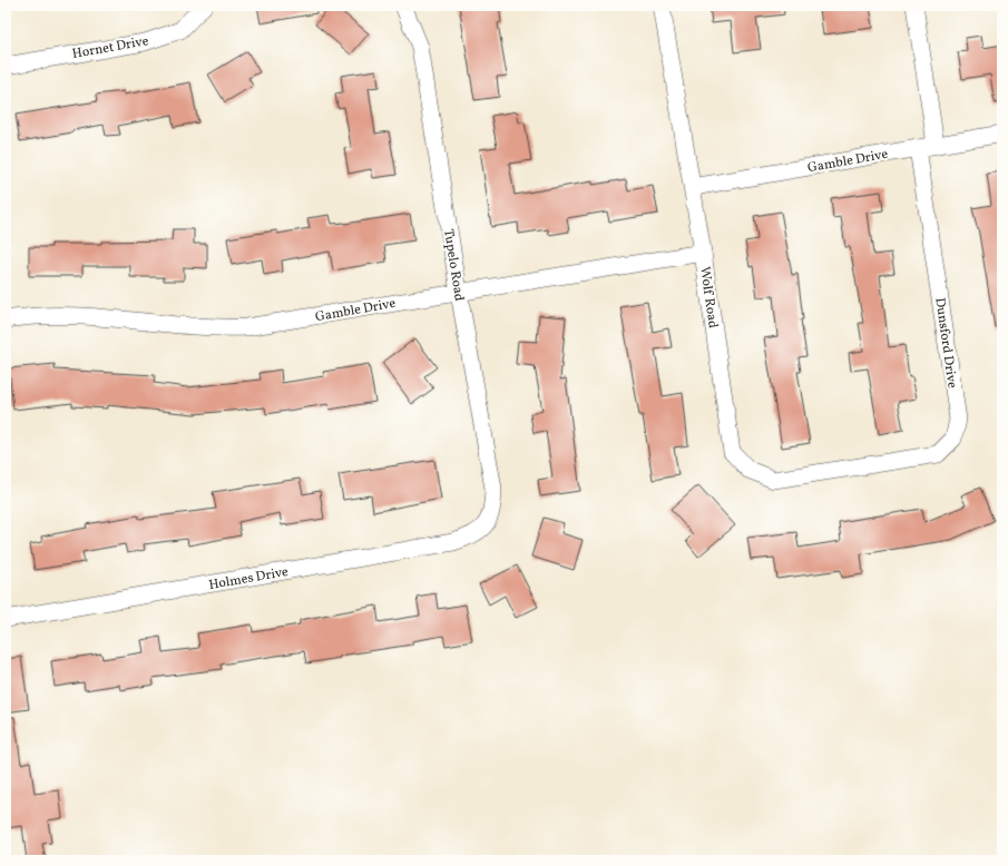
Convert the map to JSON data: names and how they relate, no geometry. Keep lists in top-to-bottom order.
{
  "streets": {
    "street": [
      "Hornet Drive",
      "Gamble Drive",
      "Tupelo Road",
      "Wolf Road",
      "Dunsford Drive",
      "Holmes Drive"
    ]
  },
  "crossings": [
    ["Gamble Drive", "Tupelo Road"],
    ["Gamble Drive", "Wolf Road"],
    ["Gamble Drive", "Dunsford Drive"],
    ["Tupelo Road", "Holmes Drive"],
    ["Wolf Road", "Dunsford Drive"]
  ]
}
